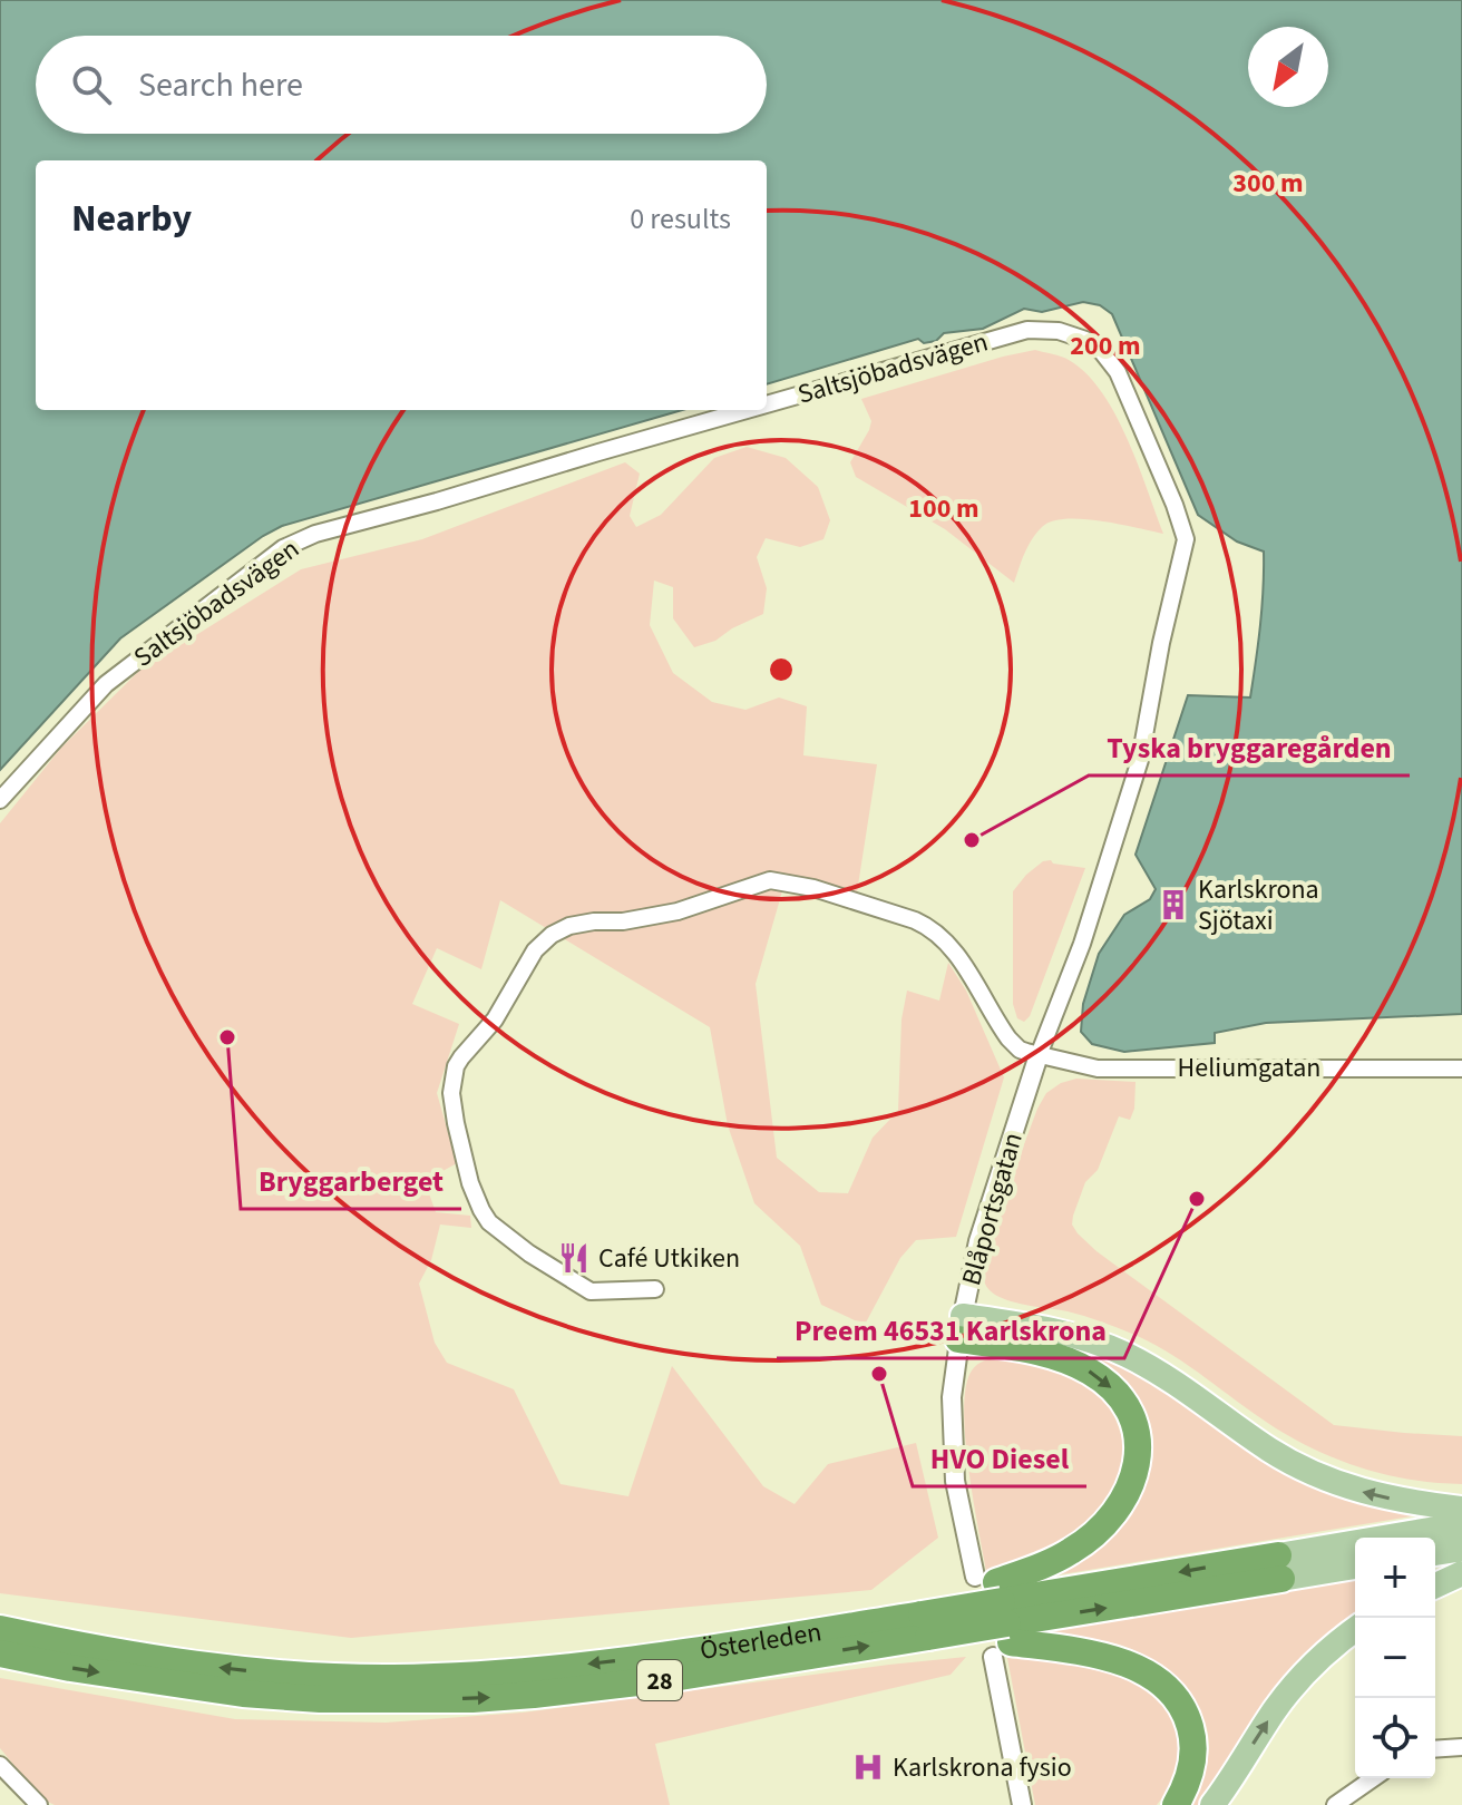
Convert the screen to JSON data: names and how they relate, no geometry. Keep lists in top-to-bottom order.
{
  "streets": {
    "highway": ["Österleden", "28"],
    "street": ["Saltsjöbadsvägen", "Heliumgatan", "Blåportsgatan"]
  },
  "crossings": [
    ["Saltsjöbadsvägen", "Heliumgatan"],
    ["Saltsjöbadsvägen", "Blåportsgatan"],
    ["Heliumgatan", "Blåportsgatan"],
    ["Blåportsgatan", "Österleden"]
  ],
  "places": {
    "other": [
      "Tyska bryggaregården",
      "Bryggarberget",
      "Preem 46531 Karlskrona",
      "HVO Diesel"
    ],
    "building": ["Karlskrona Sjötaxi"],
    "restaurant": ["Café Utkiken"],
    "hospital": ["Karlskrona fysio"]
  },
  "north": "bottom left",
  "page": {
    "search": "Search here",
    "heading": ["Nearby", "0 results"],
    "map_buttons": ["+", "−"]
  },
  "rings": ["300 m", "200 m", "100 m"]
}
